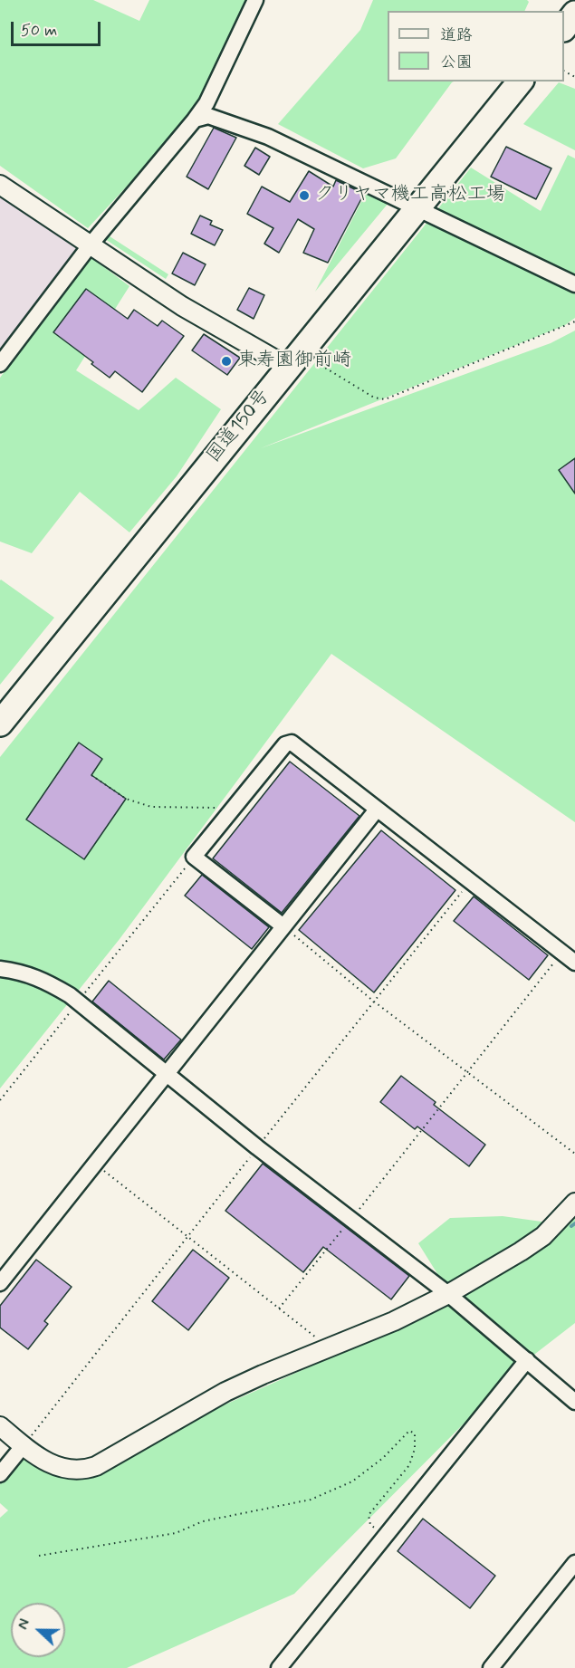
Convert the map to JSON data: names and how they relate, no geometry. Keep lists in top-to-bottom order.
{
  "streets": {
    "highway": ["国道150号"]
  },
  "places": ["クリヤマ機工高松工場", "東寿園御前崎"],
  "legend": ["道路", "公園"],
  "scale_bar": "50 m",
  "north": "left"
}
